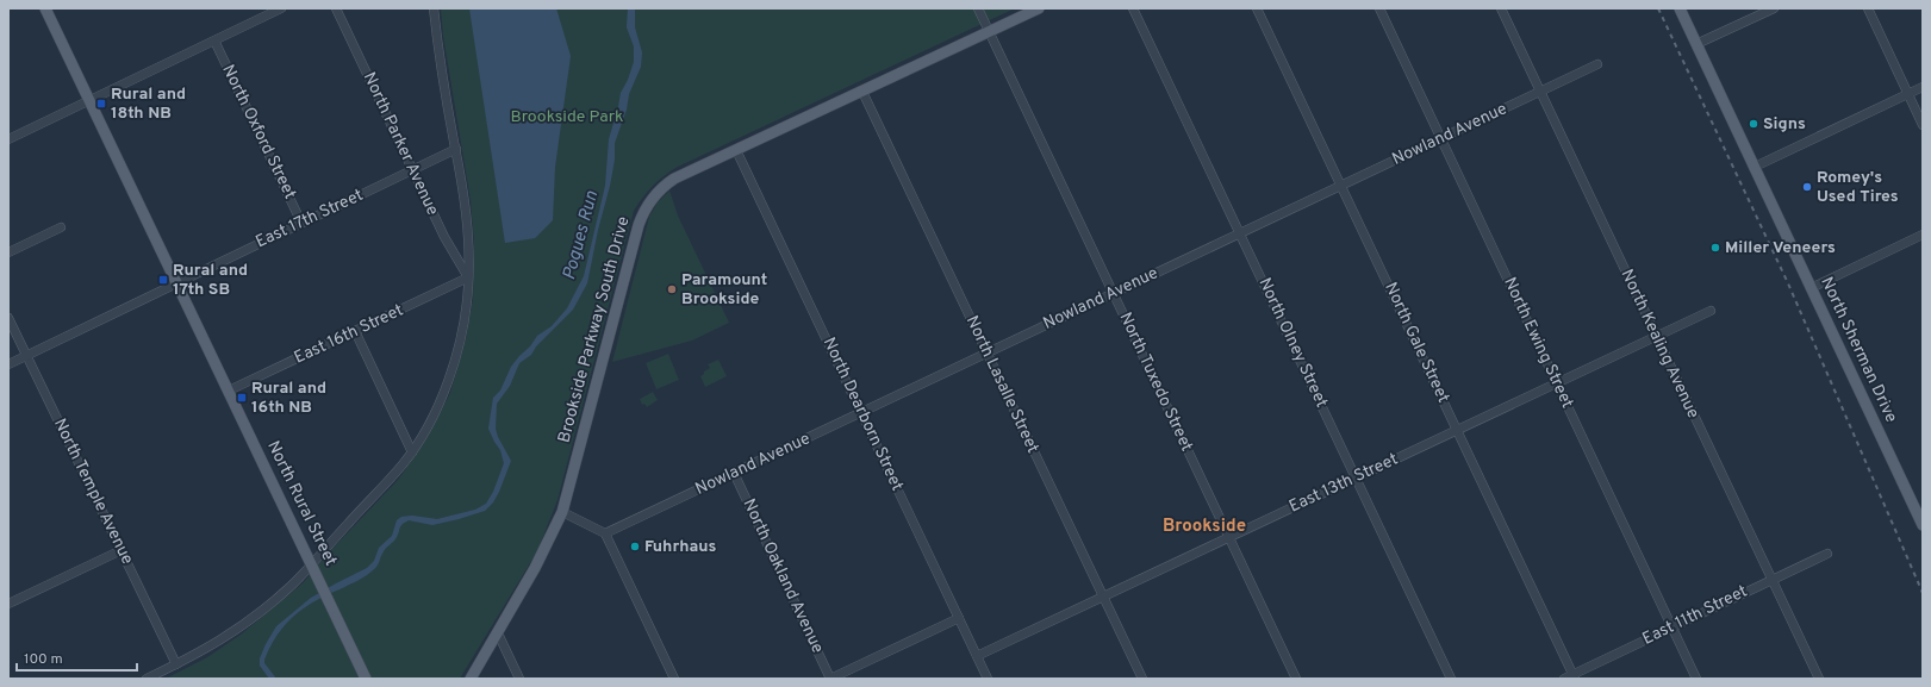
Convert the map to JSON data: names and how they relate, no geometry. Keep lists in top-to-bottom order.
{
  "streets": {
    "main road": ["Brookside Parkway South Drive", "North Sherman Drive", "North Rural Street"],
    "street": [
      "North Oxford Street",
      "Nowland Avenue",
      "North Parker Avenue",
      "East 17th Street",
      "East 16th Street",
      "North Olney Street",
      "North Gale Street",
      "North Ewing Street",
      "North Kealing Avenue",
      "North Tuxedo Street",
      "North Lasalle Street",
      "North Dearborn Street",
      "East 13th Street",
      "North Temple Avenue",
      "North Oakland Avenue",
      "East 11th Street"
    ]
  },
  "crossings": [
    ["North Oxford Street", "East 17th Street"],
    ["Nowland Avenue", "North Olney Street"],
    ["Nowland Avenue", "North Gale Street"],
    ["Nowland Avenue", "North Ewing Street"],
    ["Nowland Avenue", "North Kealing Avenue"],
    ["Nowland Avenue", "North Tuxedo Street"],
    ["Nowland Avenue", "North Lasalle Street"],
    ["Nowland Avenue", "North Dearborn Street"],
    ["Nowland Avenue", "North Oakland Avenue"],
    ["North Parker Avenue", "East 17th Street"],
    ["North Parker Avenue", "East 16th Street"],
    ["East 17th Street", "North Temple Avenue"],
    ["East 17th Street", "North Rural Street"],
    ["Brookside Parkway South Drive", "North Tuxedo Street"],
    ["Brookside Parkway South Drive", "North Lasalle Street"],
    ["Brookside Parkway South Drive", "North Dearborn Street"],
    ["East 16th Street", "North Rural Street"],
    ["North Olney Street", "East 13th Street"],
    ["North Gale Street", "East 13th Street"],
    ["North Gale Street", "East 11th Street"],
    ["North Ewing Street", "East 13th Street"],
    ["North Ewing Street", "East 11th Street"],
    ["North Kealing Avenue", "East 13th Street"],
    ["North Kealing Avenue", "East 11th Street"],
    ["North Tuxedo Street", "East 13th Street"],
    ["North Lasalle Street", "East 13th Street"],
    ["North Dearborn Street", "East 13th Street"]
  ],
  "districts": ["Brookside"],
  "water": ["Pogues Run"],
  "parks": ["Brookside Park"],
  "places": {
    "transit": ["Rural and 18th NB", "Rural and 17th SB", "Rural and 16th NB"],
    "other": [
      "Signs",
      "Romey's Used Tires",
      "Miller Veneers",
      "Paramount Brookside",
      "Fuhrhaus"
    ]
  },
  "scale_bar": "100 m"
}
